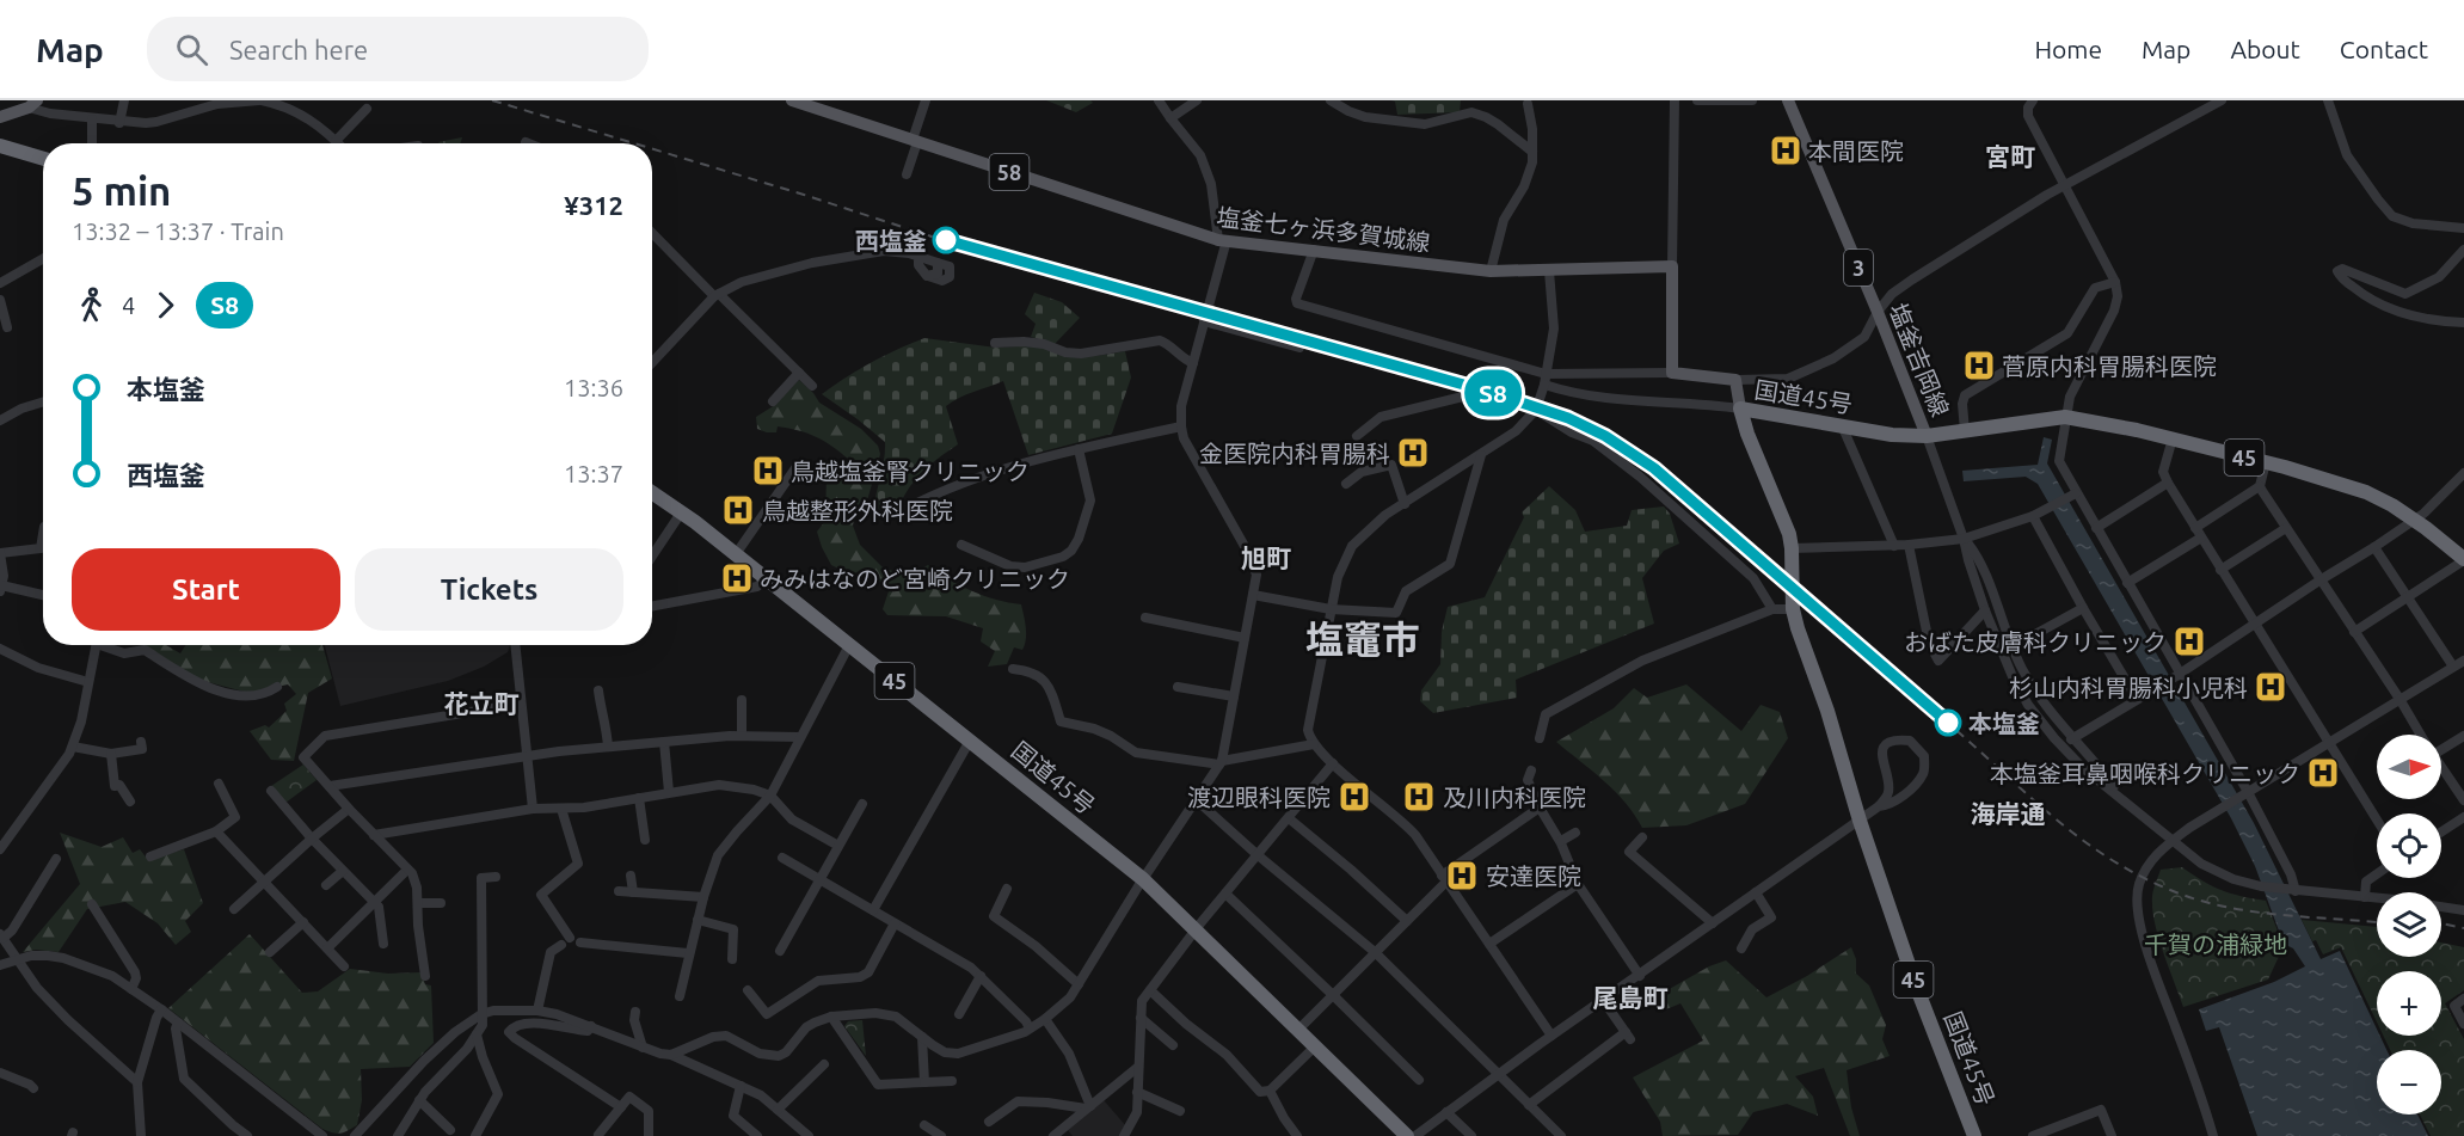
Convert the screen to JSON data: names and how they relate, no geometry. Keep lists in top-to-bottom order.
{
  "streets": {
    "highway": ["国道45号", "45"],
    "main road": [
      "58",
      "塩釜七ヶ浜多賀城線",
      "3",
      "塩釜吉岡線"
    ]
  },
  "crossings": [
    ["塩釜吉岡線", "国道45号"]
  ],
  "districts": [
    "宮町",
    "旭町",
    "塩竈市",
    "花立町",
    "海岸通",
    "尾島町"
  ],
  "parks": ["千賀の浦緑地"],
  "places": {
    "hospital": [
      "本間医院",
      "菅原内科胃腸科医院",
      "金医院内科胃腸科",
      "鳥越塩釜腎クリニック",
      "鳥越整形外科医院",
      "みみはなのど宮崎クリニック",
      "おばた皮膚科クリニック",
      "杉山内科胃腸科小児科",
      "本塩釜耳鼻咽喉科クリニック",
      "渡辺眼科医院",
      "及川内科医院",
      "安達医院"
    ],
    "other": ["西塩釜", "本塩釜"]
  },
  "north": "right",
  "page": {
    "header": "Map",
    "search": "Search here",
    "nav": [
      "Home",
      "Map",
      "About",
      "Contact"
    ],
    "on_map": "S8",
    "heading": ["5 min", "13:32 – 13:37 · Train", "¥312"],
    "legs": ["4", "S8"],
    "list": [
      {
        "name": "本塩釜",
        "value": "13:36"
      },
      {
        "name": "西塩釜",
        "value": "13:37"
      }
    ],
    "buttons": ["Start", "Tickets"],
    "map_buttons": ["+", "−"]
  }
}
